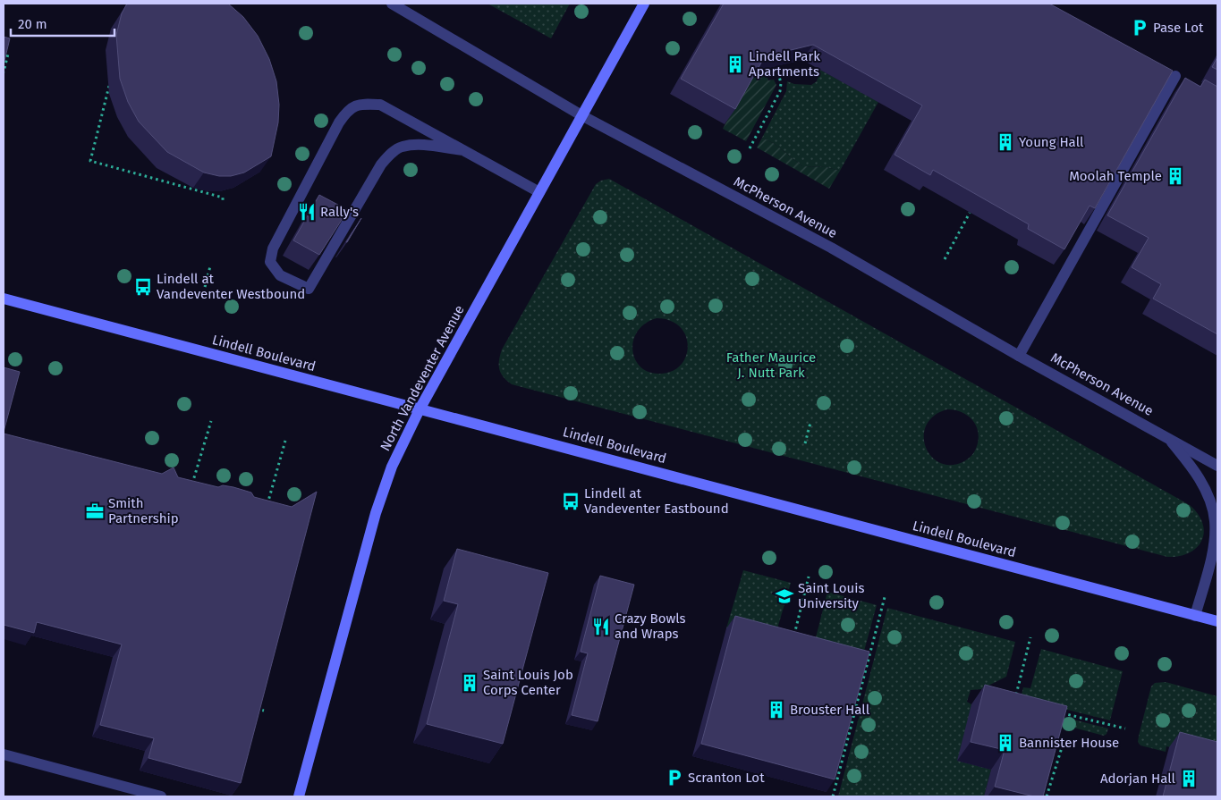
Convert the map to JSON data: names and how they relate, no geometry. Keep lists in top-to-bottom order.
{
  "streets": {
    "main road": ["Lindell Boulevard", "North Vandeventer Avenue"],
    "street": ["McPherson Avenue"]
  },
  "crossings": [
    ["McPherson Avenue", "Lindell Boulevard"],
    ["McPherson Avenue", "North Vandeventer Avenue"],
    ["Lindell Boulevard", "North Vandeventer Avenue"]
  ],
  "parks": ["Father Maurice J. Nutt Park"],
  "places": {
    "parking": ["Pase Lot", "Scranton Lot"],
    "building": [
      "Lindell Park Apartments",
      "Young Hall",
      "Moolah Temple",
      "Saint Louis Job Corps Center",
      "Brouster Hall",
      "Bannister House",
      "Adorjan Hall"
    ],
    "restaurant": ["Rally's", "Crazy Bowls and Wraps"],
    "bus stop": ["Lindell at Vandeventer Westbound", "Lindell at Vandeventer Eastbound"],
    "office": ["Smith Partnership"],
    "school or university": ["Saint Louis University"]
  },
  "scale_bar": "20 m"
}
